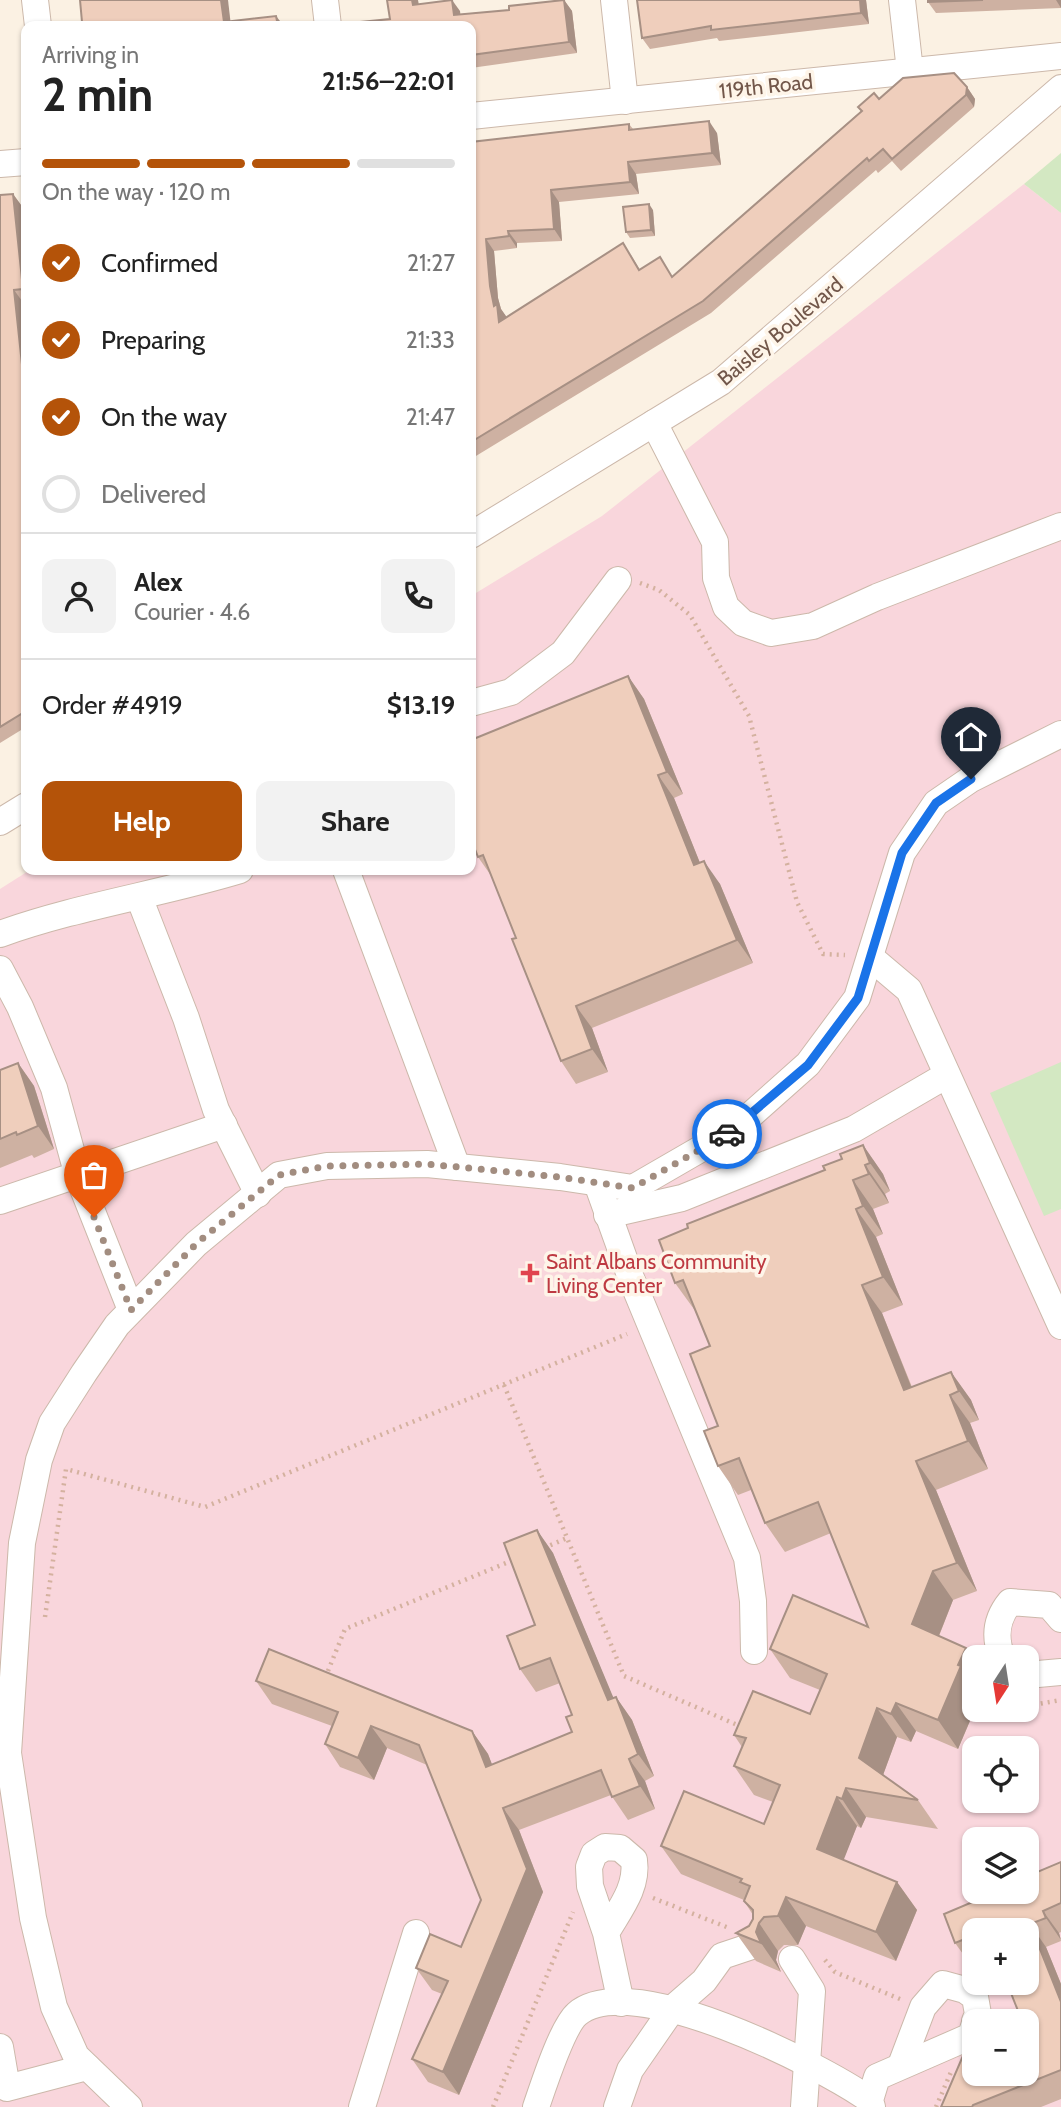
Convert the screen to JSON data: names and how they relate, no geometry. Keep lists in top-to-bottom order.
{
  "streets": {
    "street": ["119th Road", "Baisley Boulevard"]
  },
  "places": {
    "health": ["Saint Albans Community Living Center"]
  },
  "north": "bottom",
  "page": {
    "heading": ["2 min", "Arriving in", "21:56–22:01"],
    "panel": [
      "Alex",
      "Courier · 4.6",
      "Order #4919",
      "$13.19"
    ],
    "bar": "On the way · 120 m",
    "list": [
      ["Confirmed", "21:27"],
      ["Preparing", "21:33"],
      ["On the way", "21:47"],
      "Delivered"
    ],
    "buttons": ["Help", "Share"],
    "map_buttons": ["+", "−"]
  }
}
